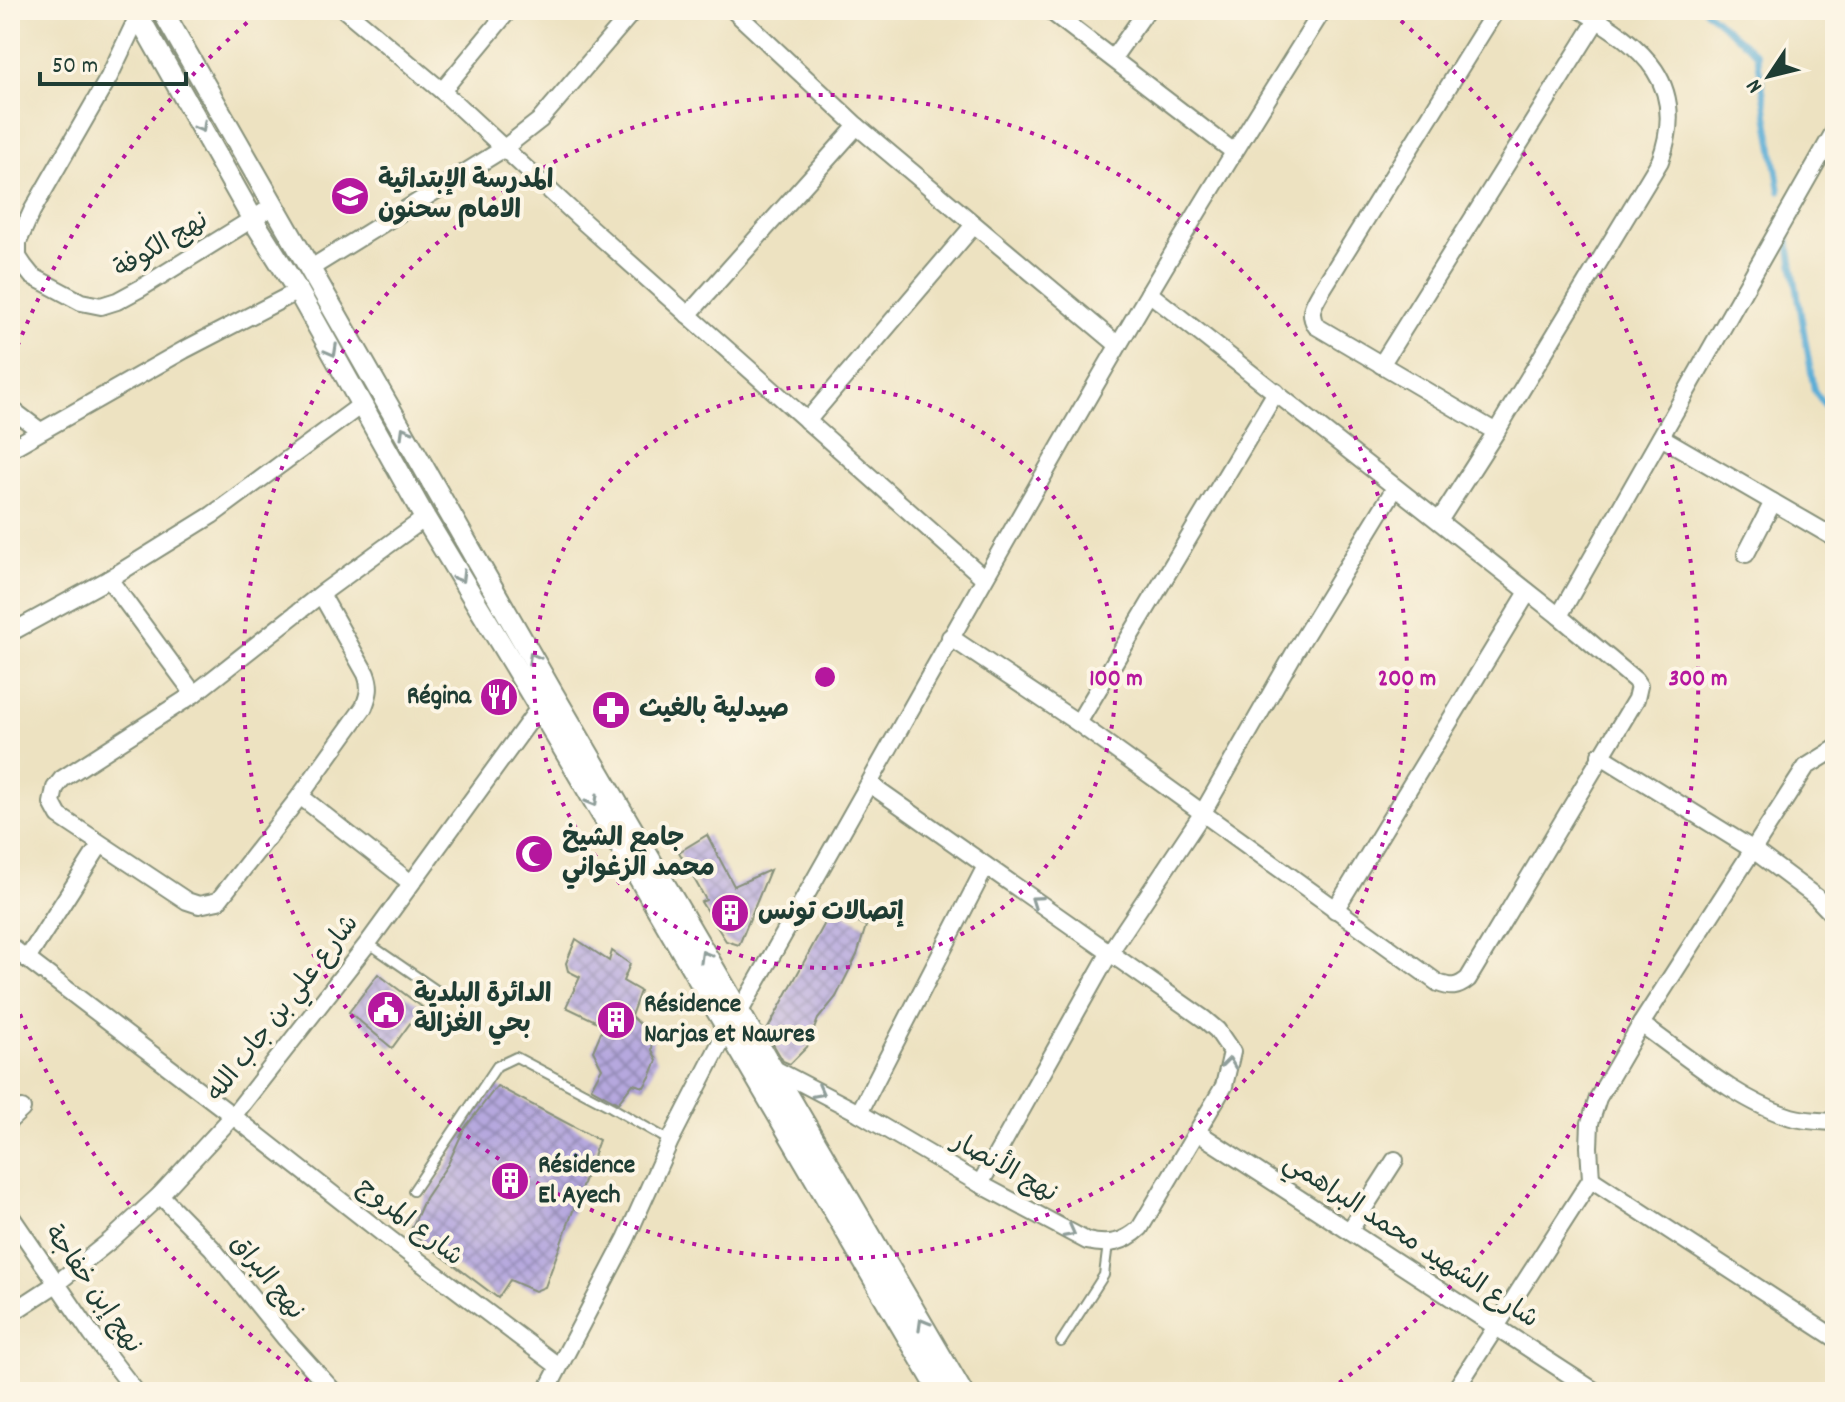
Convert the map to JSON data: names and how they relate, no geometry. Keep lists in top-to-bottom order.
{
  "streets": {
    "street": [
      "نهج الكوفة",
      "شارع علي بن جاب الله",
      "نهج الأنصار",
      "شارع المروج",
      "شارع الشهيد محمد البراهمي",
      "نهج البراق",
      "نهج إبن خفاجة"
    ]
  },
  "crossings": [
    ["شارع علي بن جاب الله", "شارع المروج"],
    ["شارع علي بن جاب الله", "نهج البراق"],
    ["شارع علي بن جاب الله", "نهج إبن خفاجة"]
  ],
  "one_way": ["نهج الأنصار"],
  "places": {
    "school or university": ["المدرسة الإبتدائية الامام سحنون"],
    "restaurant": ["Régina"],
    "pharmacy": ["صيدلية بالغيث"],
    "mosque": ["جامع الشيخ محمد الزغواني"],
    "building": ["إتصالات تونس", "Résidence Narjas et Nawres", "Résidence El Ayech"],
    "public building": ["الدائرة البلدية بحي الغزالة"]
  },
  "scale_bar": "50 m",
  "north": "bottom left",
  "rings": ["100 m", "200 m", "300 m"]
}
